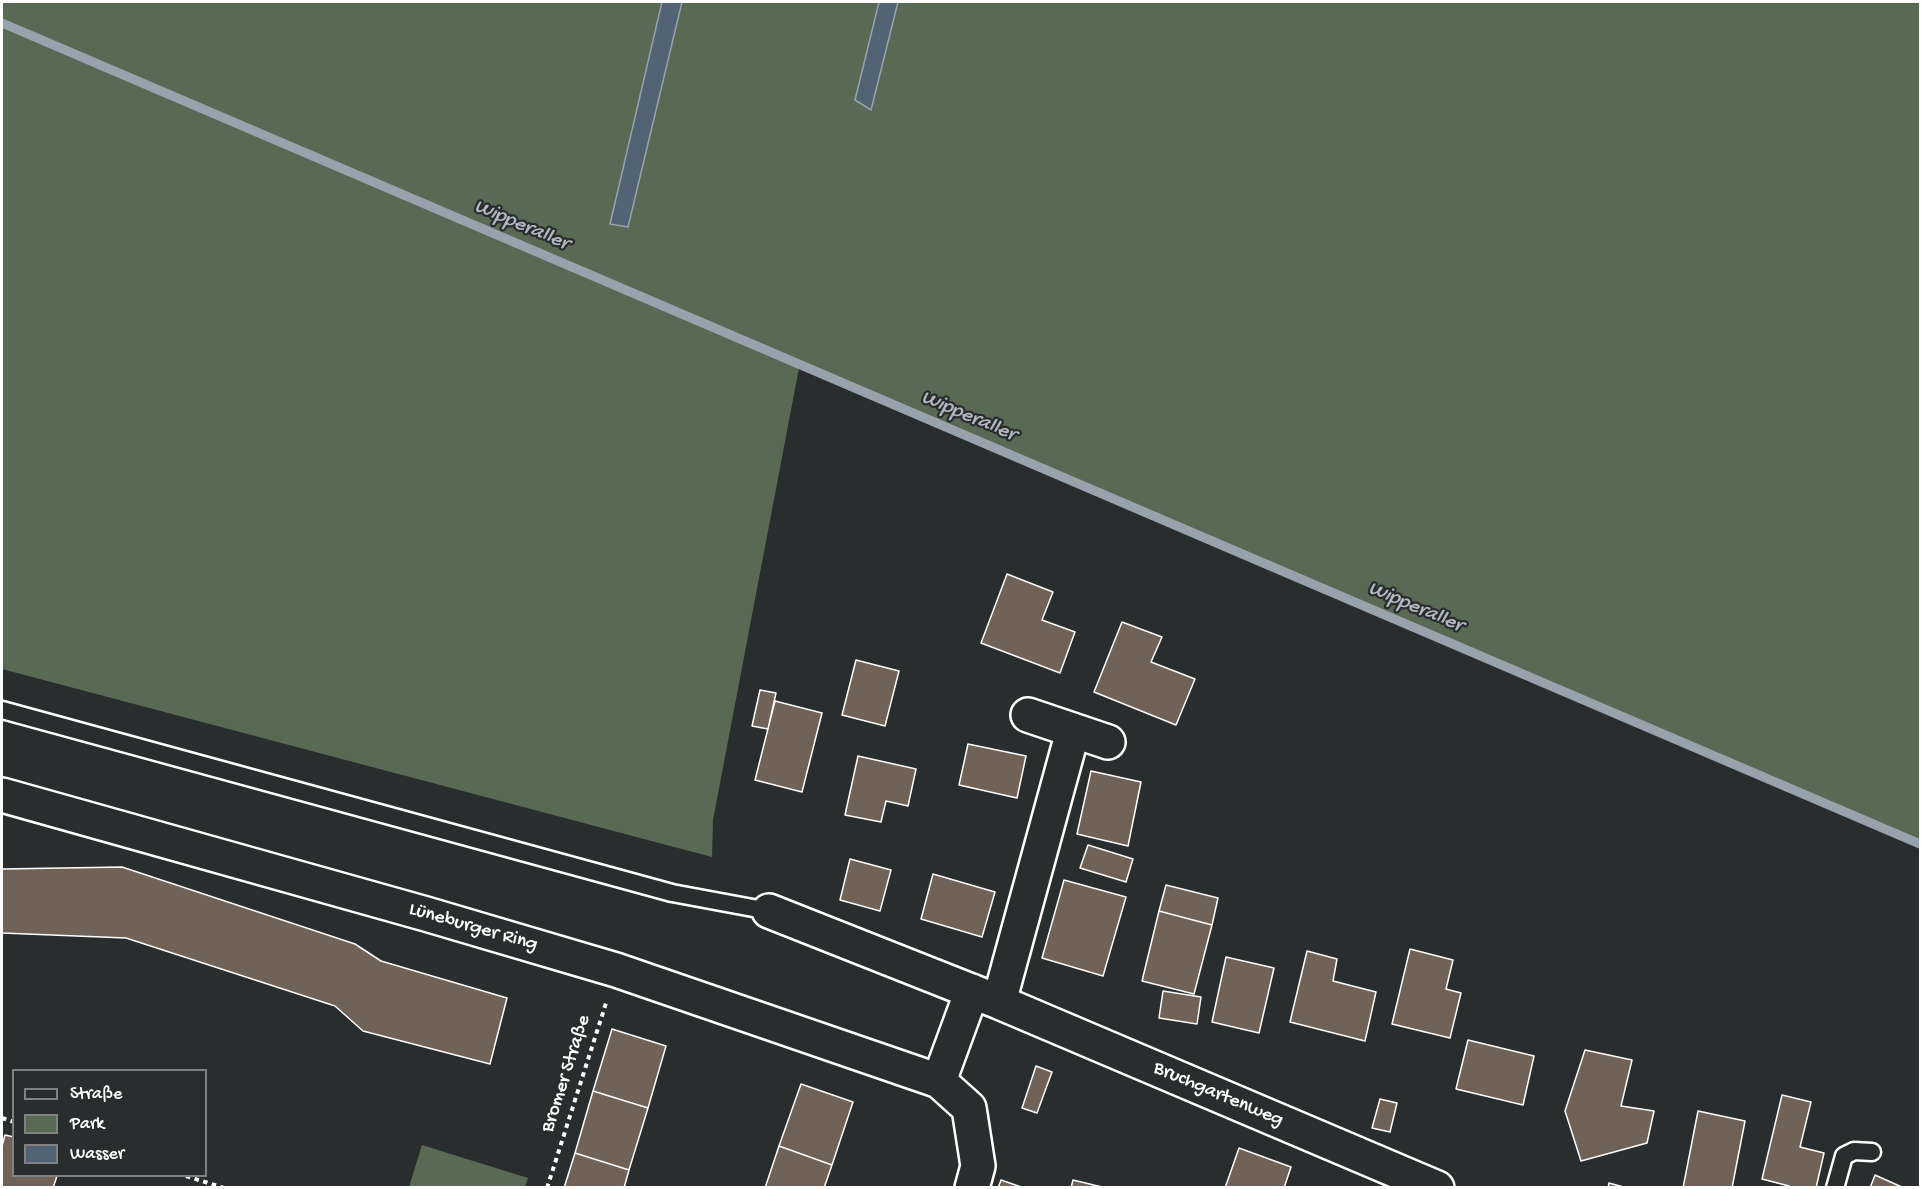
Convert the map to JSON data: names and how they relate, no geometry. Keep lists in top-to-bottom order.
{
  "streets": {
    "street": ["Lüneburger Ring", "Bruchgartenweg"],
    "path": ["Bromer Straße"]
  },
  "crossings": [
    ["Lüneburger Ring", "Bromer Straße"]
  ],
  "water": ["Wipperaller"],
  "legend": ["Straße", "Park", "Wasser"]
}
